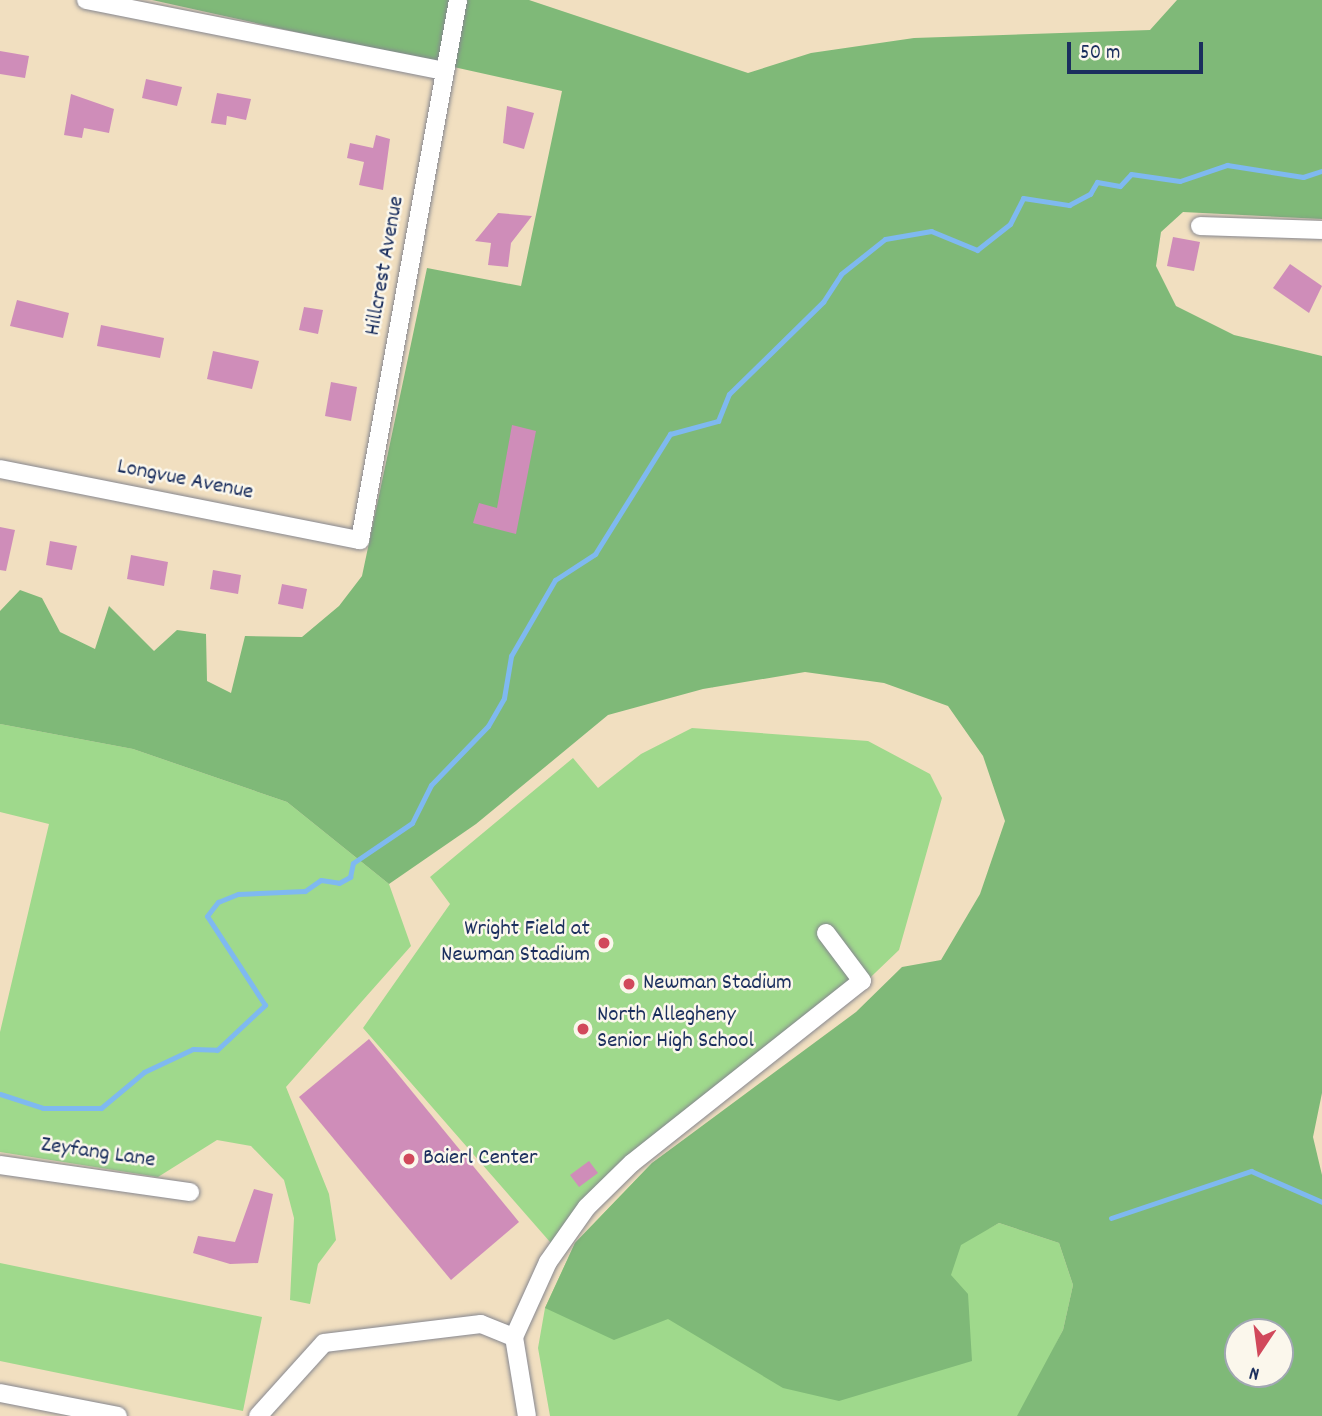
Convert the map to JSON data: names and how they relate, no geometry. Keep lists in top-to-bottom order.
{
  "streets": {
    "street": ["Hillcrest Avenue", "Longvue Avenue", "Zeyfang Lane"]
  },
  "crossings": [
    ["Hillcrest Avenue", "Longvue Avenue"]
  ],
  "places": [
    "Wright Field at Newman Stadium",
    "Newman Stadium",
    "North Allegheny Senior High School",
    "Baierl Center"
  ],
  "scale_bar": "50 m",
  "north": "bottom"
}
